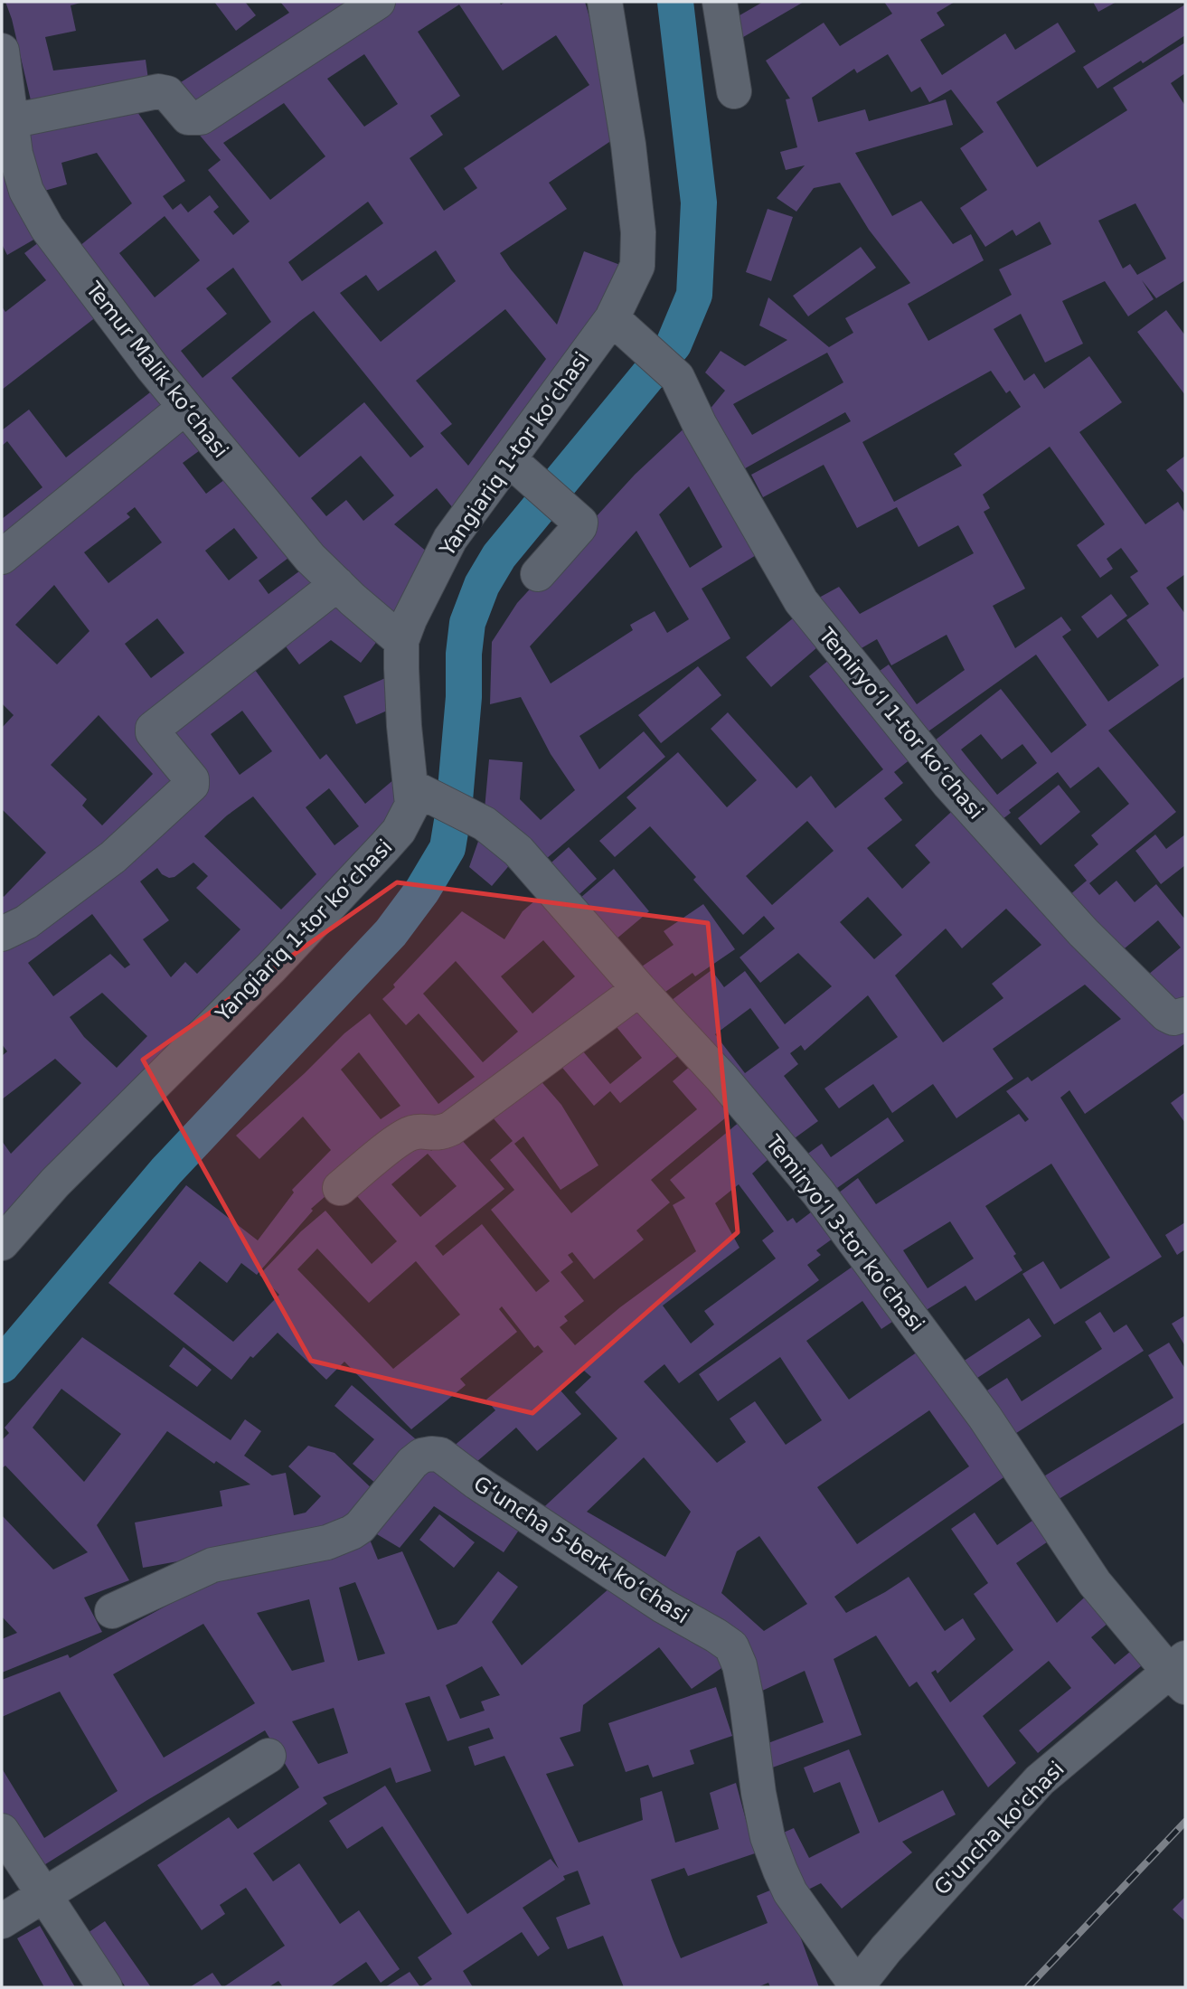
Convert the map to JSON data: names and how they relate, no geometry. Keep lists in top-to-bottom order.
{
  "streets": {
    "street": [
      "Temur Malik koʻchasi",
      "Yangiariq 1-tor koʻchasi",
      "Temiryoʻl 1-tor koʻchasi",
      "Temiryoʻl 3-tor koʻchasi",
      "Gʻuncha 5-berk koʻchasi",
      "G'uncha ko'chasi"
    ]
  },
  "crossings": [
    ["Temur Malik koʻchasi", "Yangiariq 1-tor koʻchasi"],
    ["Yangiariq 1-tor koʻchasi", "Temiryoʻl 1-tor koʻchasi"],
    ["Yangiariq 1-tor koʻchasi", "Temiryoʻl 3-tor koʻchasi"],
    ["Temiryoʻl 3-tor koʻchasi", "G'uncha ko'chasi"],
    ["Gʻuncha 5-berk koʻchasi", "G'uncha ko'chasi"]
  ]
}
